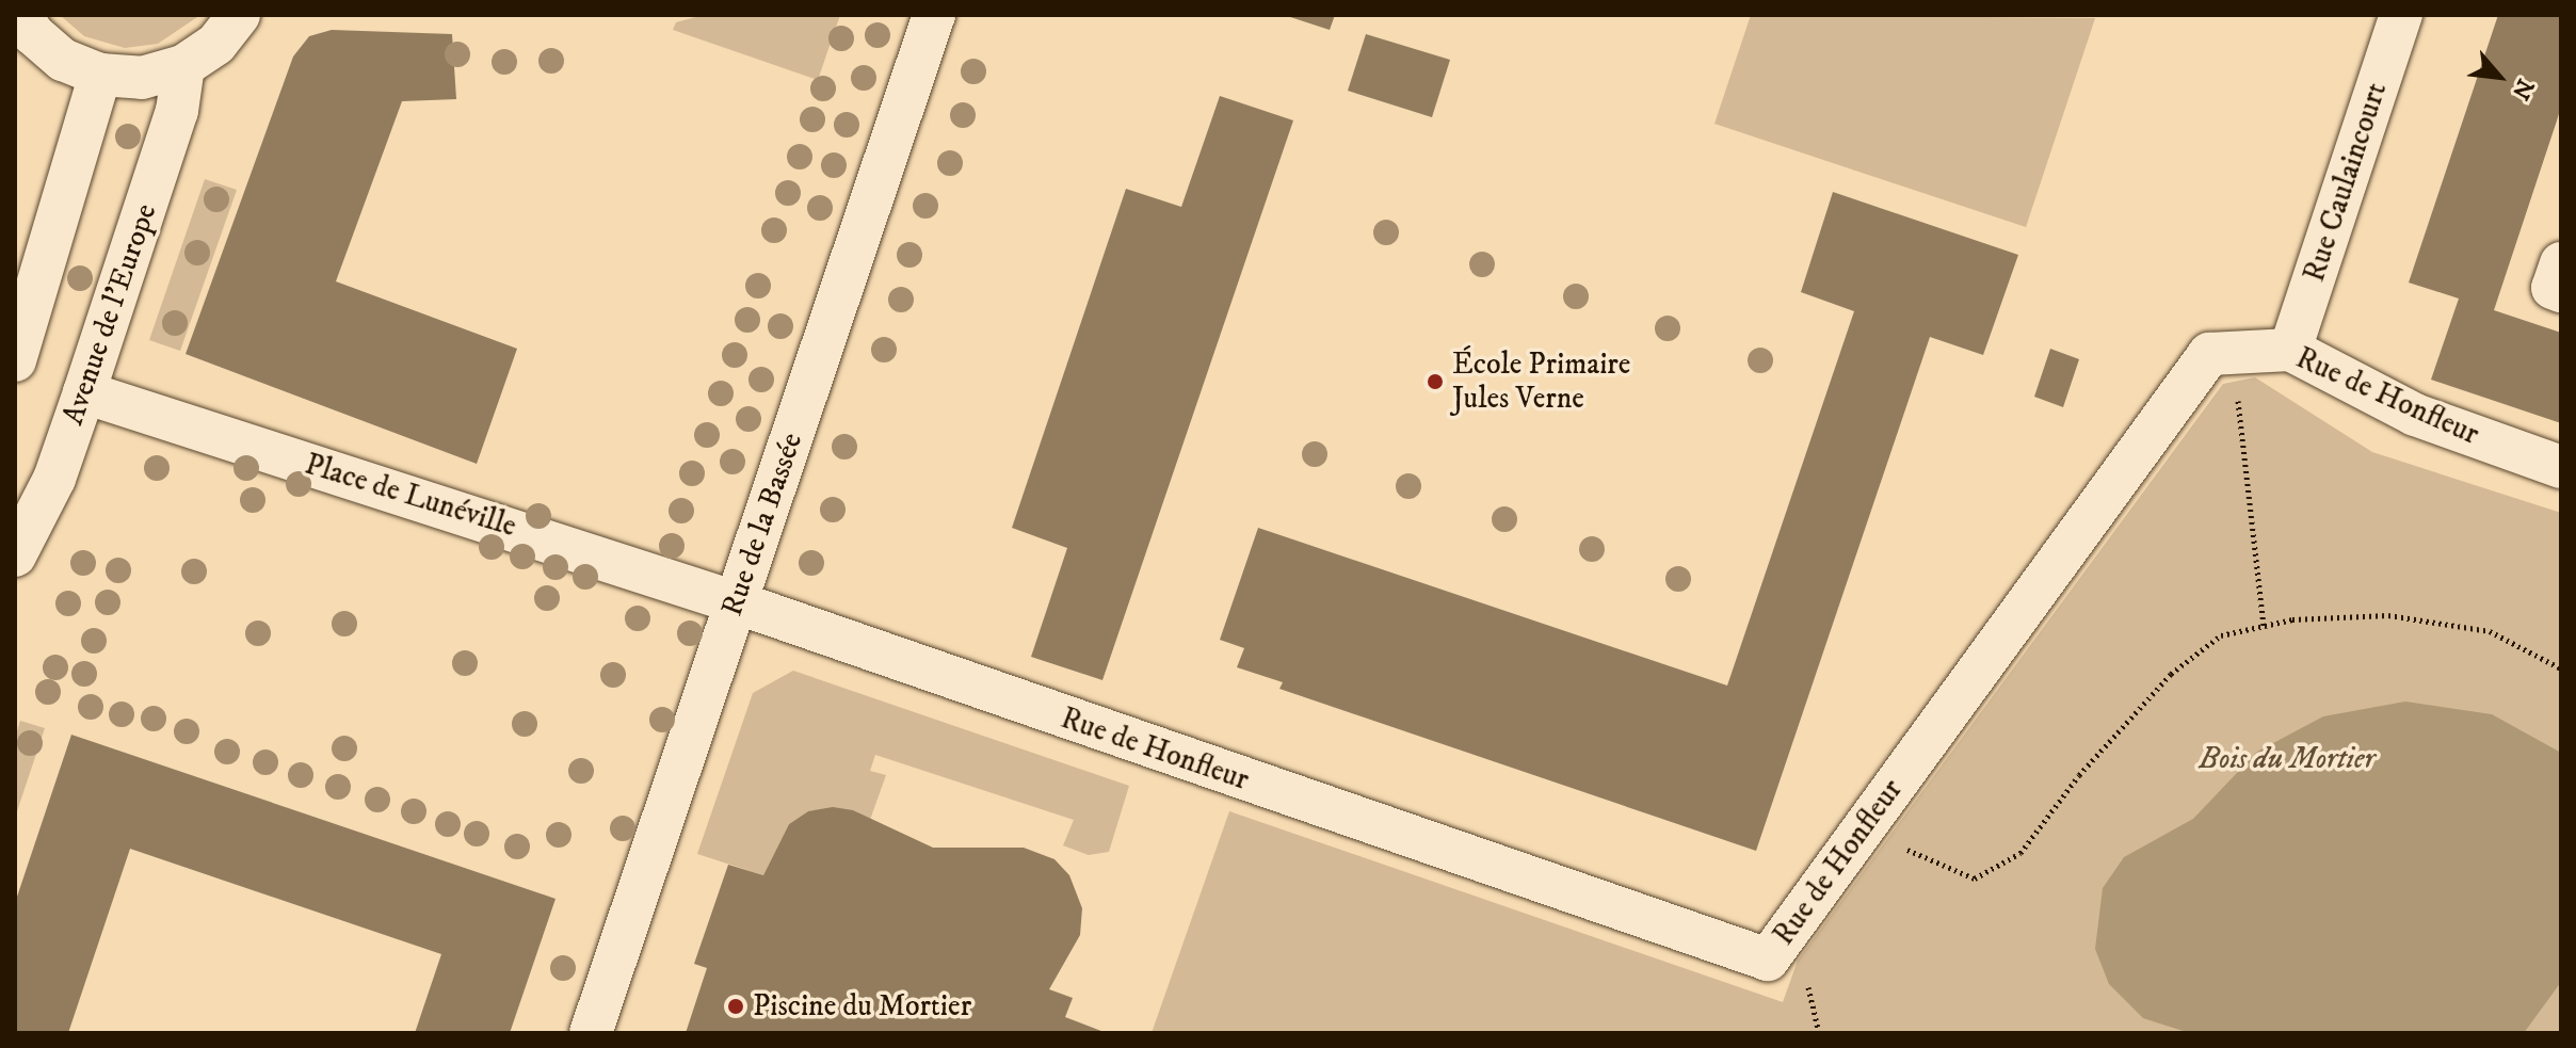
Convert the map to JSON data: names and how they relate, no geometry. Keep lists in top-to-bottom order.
{
  "streets": {
    "street": [
      "Rue Caulaincourt",
      "Avenue de l'Europe",
      "Rue de Honfleur",
      "Place de Lunéville",
      "Rue de la Bassée"
    ]
  },
  "crossings": [
    ["Rue Caulaincourt", "Rue de Honfleur"],
    ["Avenue de l'Europe", "Place de Lunéville"],
    ["Rue de Honfleur", "Place de Lunéville"],
    ["Rue de Honfleur", "Rue de la Bassée"],
    ["Place de Lunéville", "Rue de la Bassée"]
  ],
  "parks": ["Bois du Mortier"],
  "places": ["École Primaire Jules Verne", "Piscine du Mortier"],
  "north": "bottom right"
}
